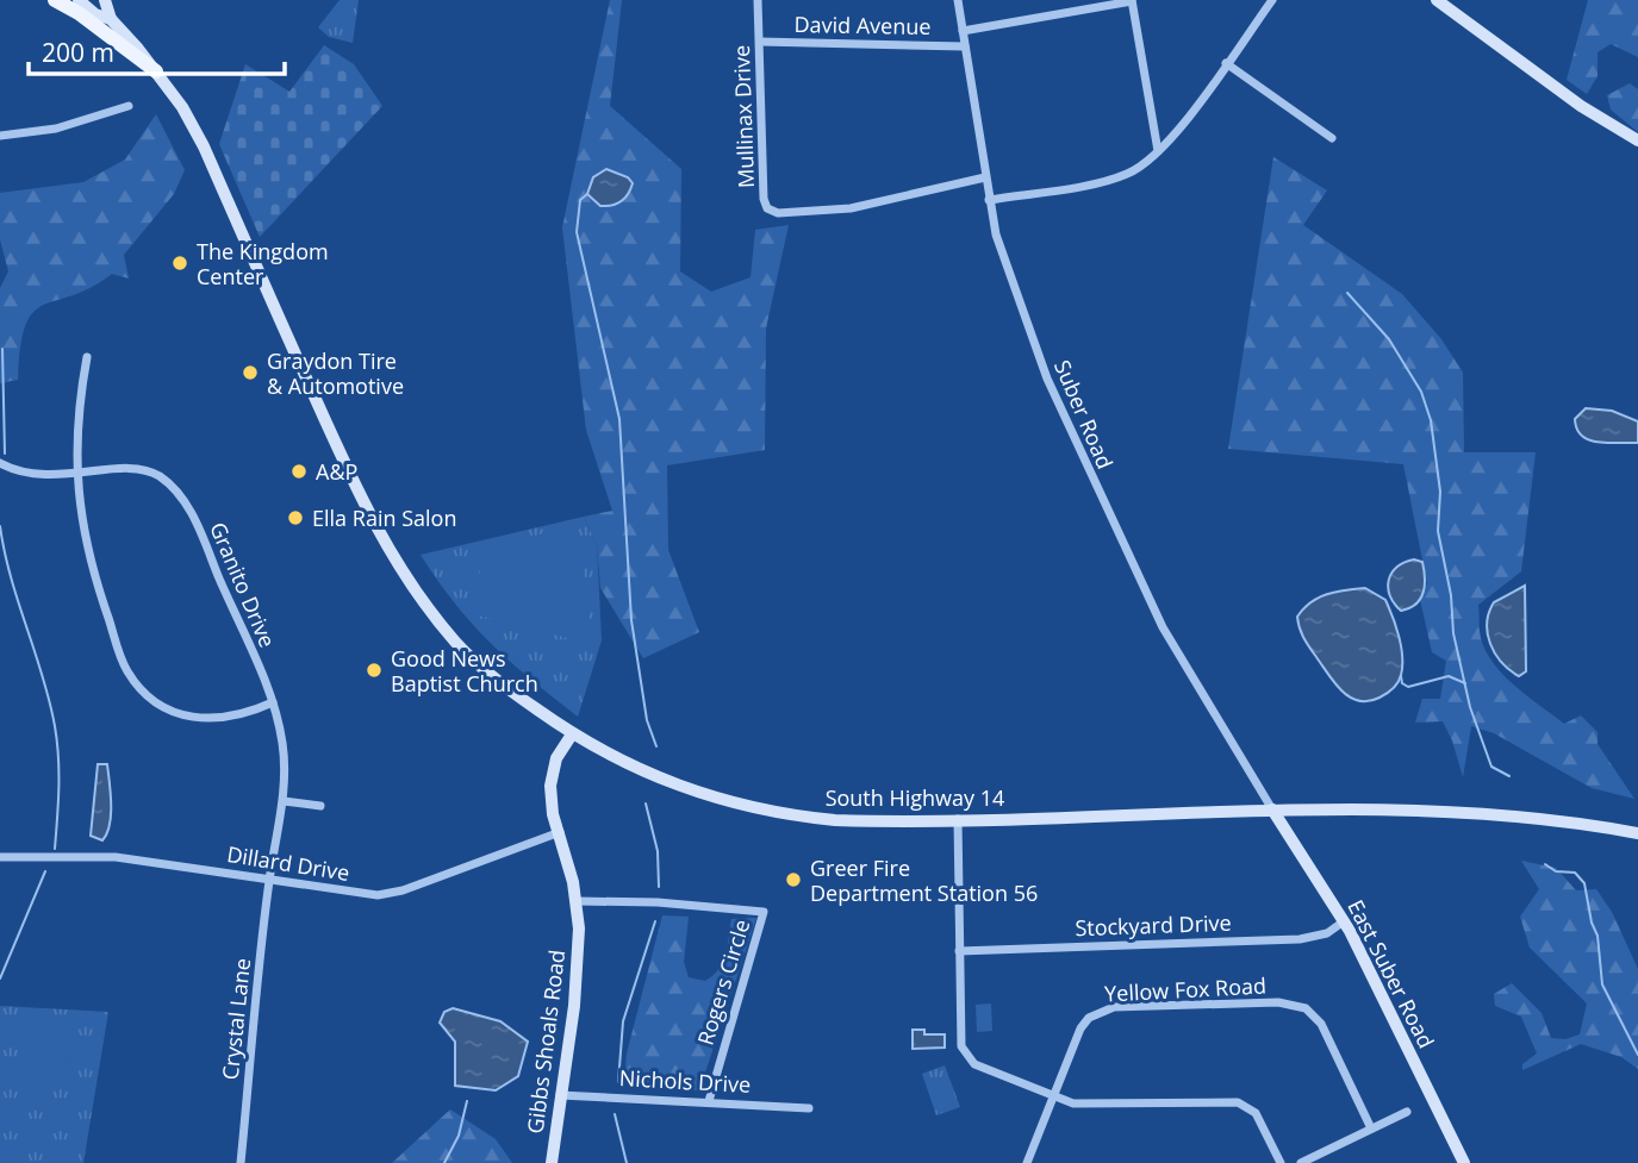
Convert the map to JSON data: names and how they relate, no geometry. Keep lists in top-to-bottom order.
{
  "streets": {
    "main road": ["South Highway 14", "East Suber Road", "Gibbs Shoals Road"],
    "street": [
      "David Avenue",
      "Mullinax Drive",
      "Suber Road",
      "Granito Drive",
      "Dillard Drive",
      "Stockyard Drive",
      "Rogers Circle",
      "Yellow Fox Road",
      "Crystal Lane",
      "Nichols Drive"
    ]
  },
  "crossings": [
    ["David Avenue", "Mullinax Drive"],
    ["David Avenue", "Suber Road"],
    ["Mullinax Drive", "Suber Road"],
    ["Suber Road", "South Highway 14"],
    ["Suber Road", "East Suber Road"],
    ["Granito Drive", "Dillard Drive"],
    ["Granito Drive", "Crystal Lane"],
    ["South Highway 14", "East Suber Road"],
    ["South Highway 14", "Gibbs Shoals Road"],
    ["Dillard Drive", "Crystal Lane"],
    ["Dillard Drive", "Gibbs Shoals Road"],
    ["Stockyard Drive", "East Suber Road"],
    ["Rogers Circle", "Gibbs Shoals Road"],
    ["Rogers Circle", "Nichols Drive"],
    ["Gibbs Shoals Road", "Nichols Drive"]
  ],
  "places": [
    "The Kingdom Center",
    "Graydon Tire & Automotive",
    "A&P",
    "Ella Rain Salon",
    "Good News Baptist Church",
    "Greer Fire Department Station 56"
  ],
  "scale_bar": "200 m"
}
